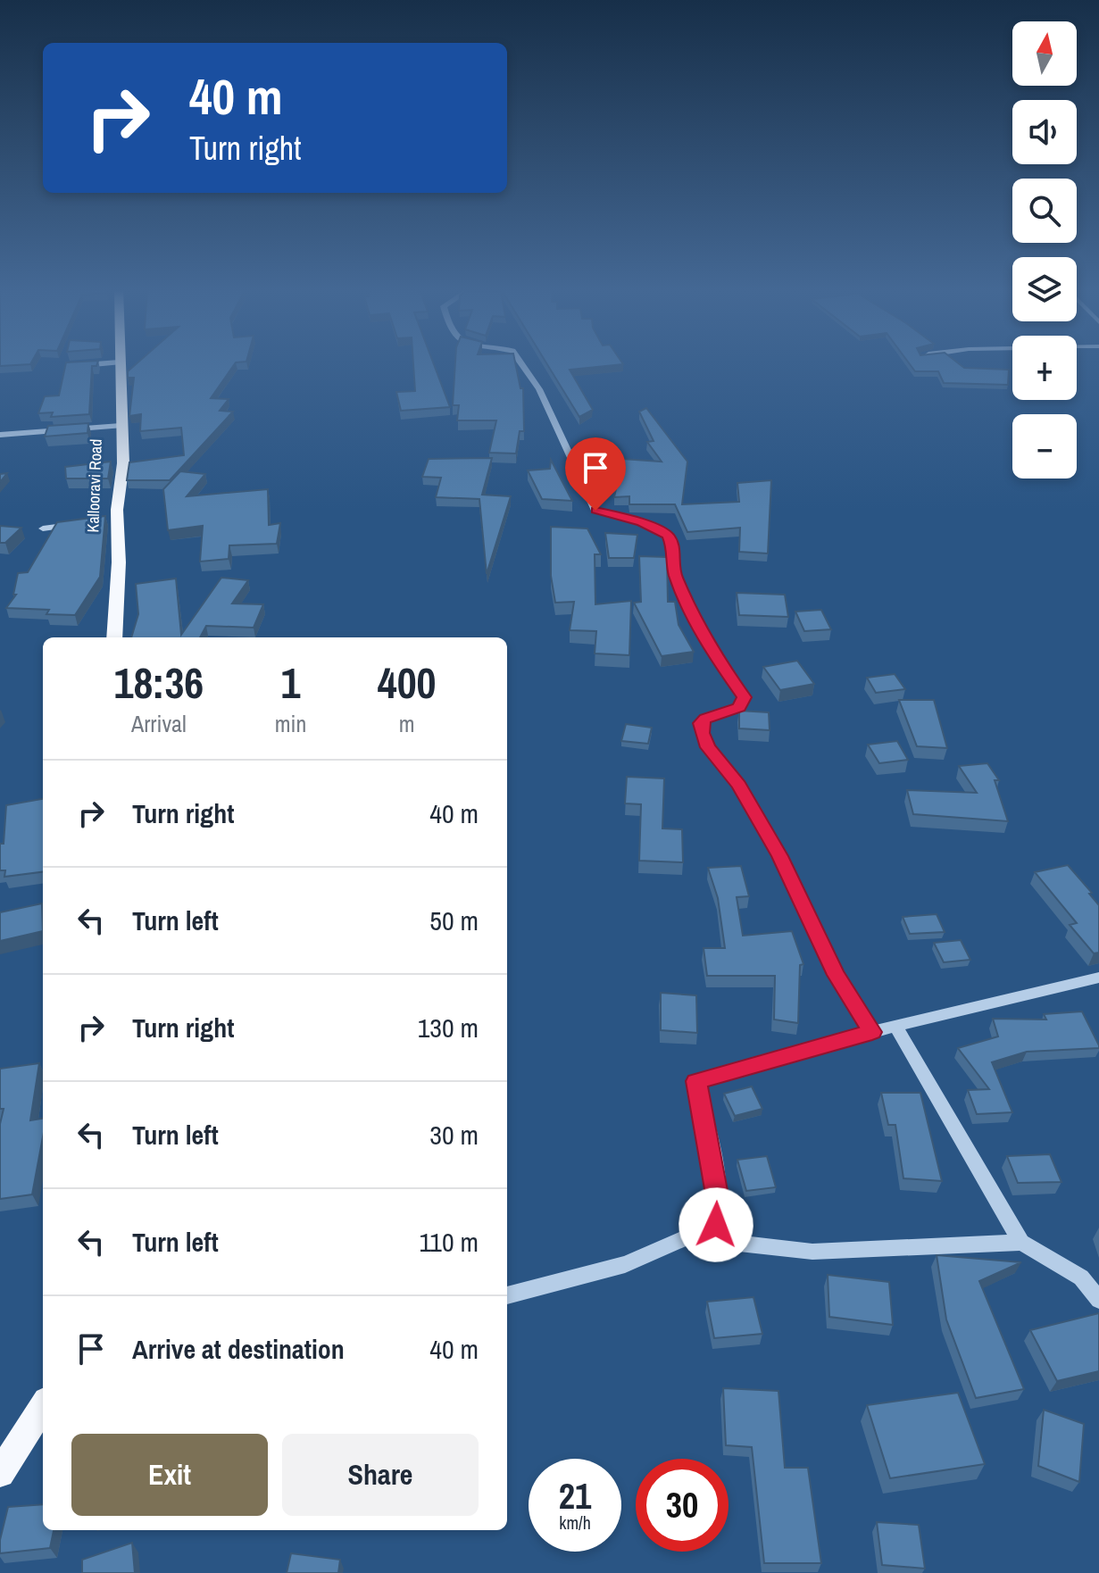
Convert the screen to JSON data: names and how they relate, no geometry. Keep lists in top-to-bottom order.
{
  "streets": {
    "main road": ["Kallooravi Road"]
  },
  "north": "top",
  "page": {
    "map_buttons": ["+", "−"],
    "turn": ["40 m", "Turn right"],
    "eta": [
      "18:36",
      "Arrival",
      "1",
      "min",
      "400",
      "m"
    ],
    "list": [
      {
        "name": "Turn right",
        "value": "40 m"
      },
      {
        "name": "Turn left",
        "value": "50 m"
      },
      {
        "name": "Turn right",
        "value": "130 m"
      },
      {
        "name": "Turn left",
        "value": "30 m"
      },
      {
        "name": "Turn left",
        "value": "110 m"
      },
      {
        "name": "Arrive at destination",
        "value": "40 m"
      }
    ],
    "buttons": ["Exit", "Share"],
    "speed": "21 km/h",
    "limit": "30"
  }
}
